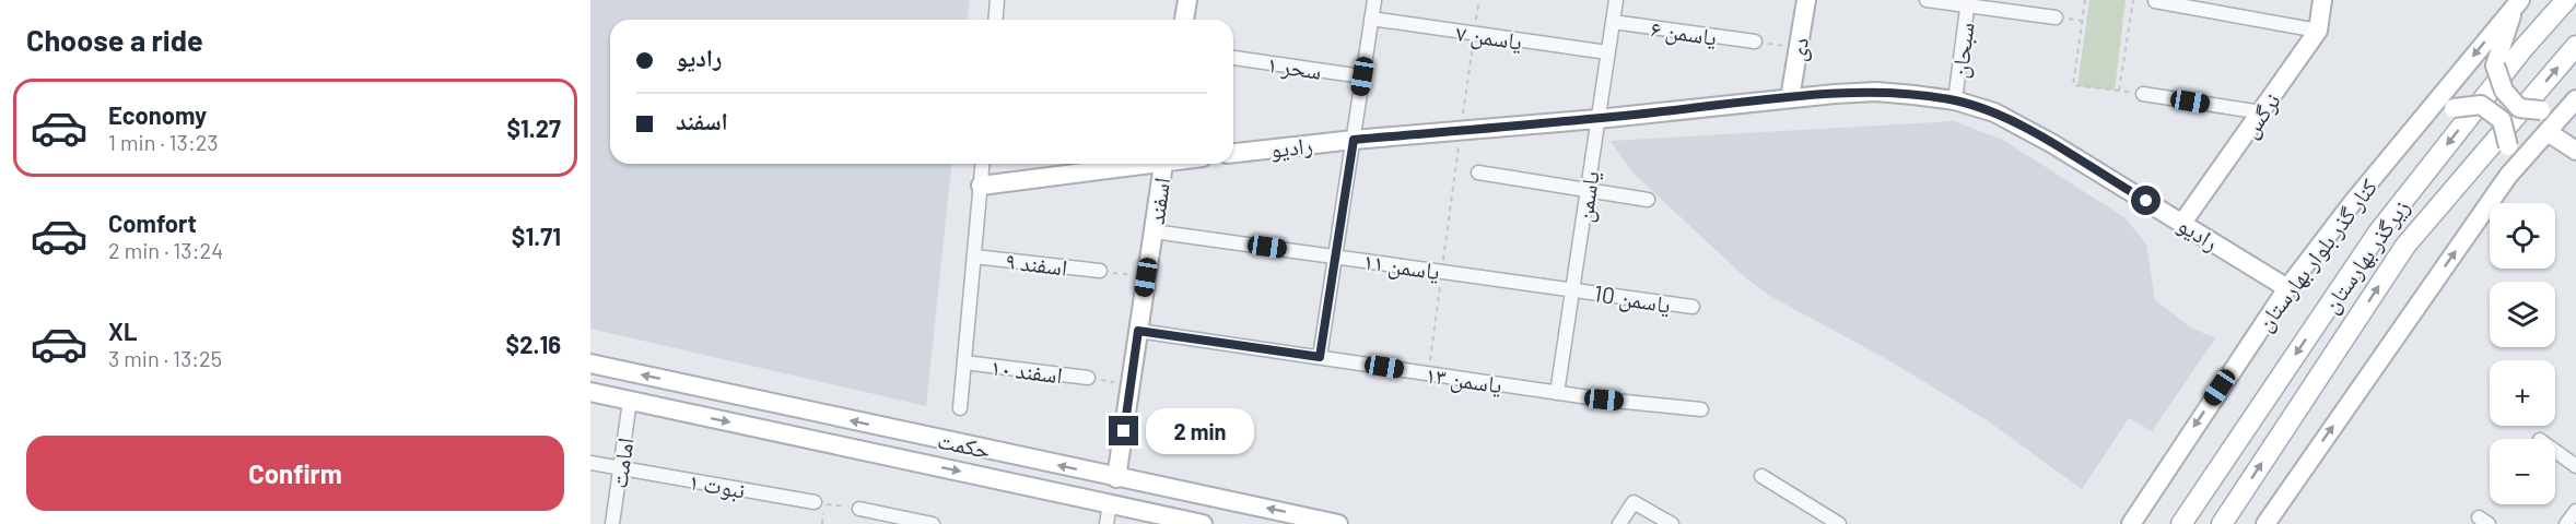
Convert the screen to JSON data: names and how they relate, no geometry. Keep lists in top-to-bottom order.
{
  "streets": {
    "main road": ["زیرگذر بهارستان"],
    "street": [
      "یاسمن ۶",
      "یاسمن ۷",
      "دی",
      "سبحان",
      "سحر ۱",
      "نرگس",
      "رادیو",
      "یاسمن",
      "اسفند",
      "کنار گذر بلوار بهارستان",
      "اسفند ۹",
      "یاسمن ۱۱",
      "یاسمن 10",
      "اسفند ۱۰",
      "یاسمن ۱۳",
      "حکمت",
      "امامت",
      "نبوت ۱"
    ]
  },
  "crossings": [
    ["یاسمن ۶", "یاسمن"],
    ["یاسمن ۷", "یاسمن"],
    ["دی", "رادیو"],
    ["سبحان", "رادیو"],
    ["نرگس", "رادیو"],
    ["رادیو", "یاسمن"],
    ["رادیو", "کنار گذر بلوار بهارستان"],
    ["یاسمن", "یاسمن ۱۱"],
    ["یاسمن", "یاسمن 10"],
    ["یاسمن", "یاسمن ۱۳"],
    ["اسفند", "یاسمن ۱۱"],
    ["اسفند", "یاسمن ۱۳"],
    ["اسفند", "حکمت"],
    ["یاسمن ۱۱", "یاسمن 10"],
    ["حکمت", "امامت"],
    ["امامت", "نبوت ۱"]
  ],
  "page": {
    "heading": "Choose a ride",
    "banner": ["رادیو", "اسفند"],
    "list": [
      {
        "name": "Economy",
        "note": "1 min · 13:23",
        "value": "$1.27"
      },
      {
        "name": "Comfort",
        "note": "2 min · 13:24",
        "value": "$1.71"
      },
      {
        "name": "XL",
        "note": "3 min · 13:25",
        "value": "$2.16"
      }
    ],
    "map_buttons": ["+", "−"],
    "bubble": "2 min",
    "buttons": "Confirm"
  }
}
